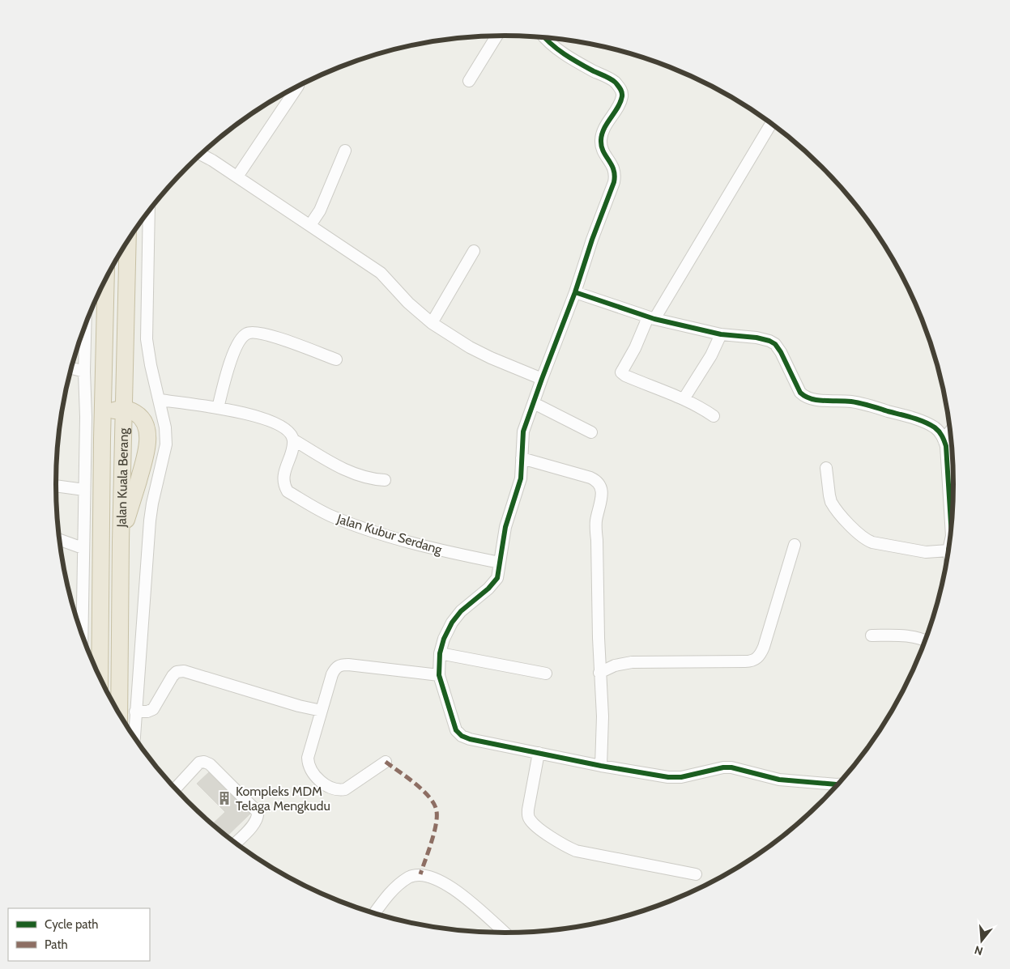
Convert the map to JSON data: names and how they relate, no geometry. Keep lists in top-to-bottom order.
{
  "streets": {
    "highway": ["Jalan Kuala Berang"],
    "street": ["Jalan Kubur Serdang"]
  },
  "places": {
    "building": ["Kompleks MDM Telaga Mengkudu"]
  },
  "legend": ["Cycle path", "Path"],
  "north": "bottom"
}
